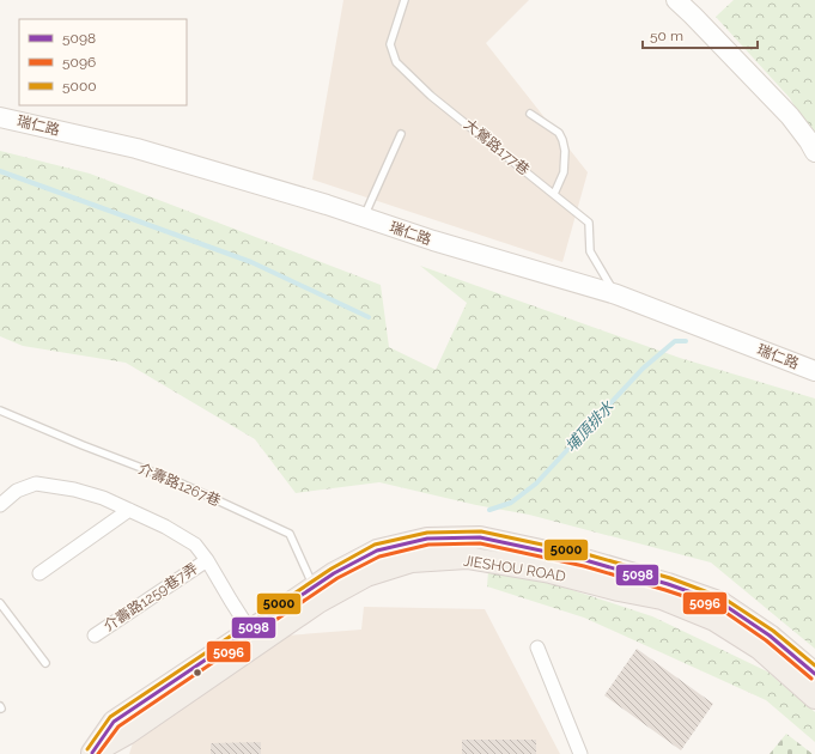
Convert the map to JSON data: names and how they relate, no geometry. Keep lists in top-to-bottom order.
{
  "streets": {
    "main road": ["JIESHOU ROAD"],
    "street": ["瑞仁路", "介壽路1259巷7弄"],
    "lane": ["大鶯路177巷", "介壽路1267巷"]
  },
  "crossings": [
    ["瑞仁路", "大鶯路177巷"],
    ["介壽路1267巷", "JIESHOU ROAD"]
  ],
  "water": ["埔頂排水"],
  "lines": ["transit line 5000", "transit line 5098", "transit line 5096"],
  "legend": ["5098", "5096", "5000"],
  "scale_bar": "50 m"
}
